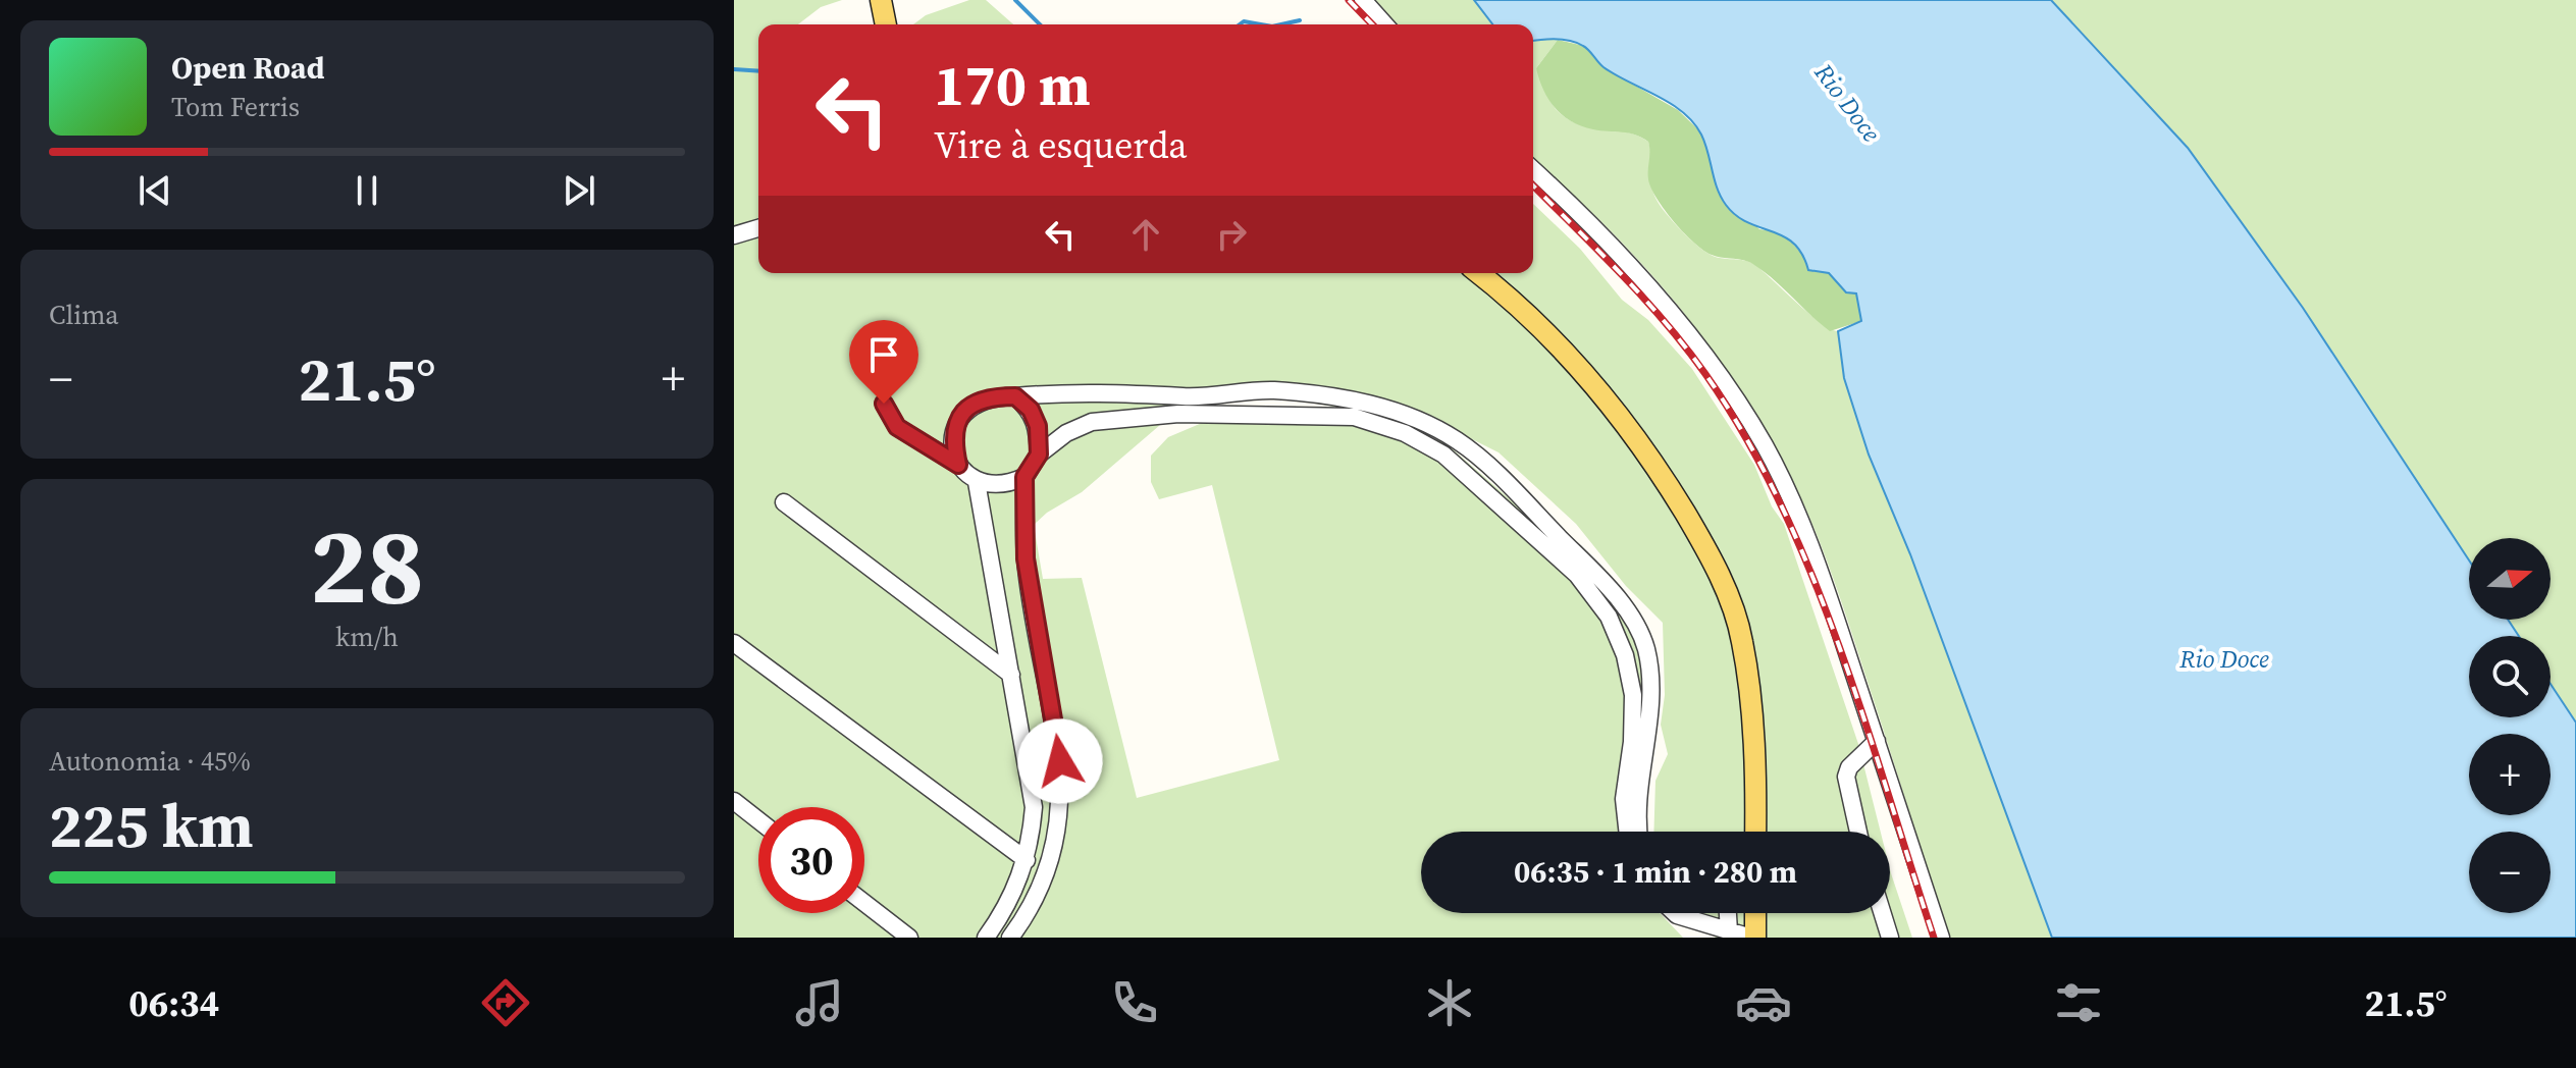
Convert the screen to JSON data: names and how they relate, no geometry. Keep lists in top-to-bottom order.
{
  "water": ["Rio Doce"],
  "north": "right",
  "page": {
    "turn": ["170 m", "Vire à esquerda"],
    "song": ["Open Road", "Tom Ferris"],
    "tile": [
      "Clima",
      ["28", "km/h"],
      ["Autonomia · 45%", "225 km"]
    ],
    "heat": ["−", "21.5°", "+"],
    "map_buttons": ["+", "−"],
    "limit": "30",
    "trip": "06:35 · 1 min · 280 m",
    "tabs": ["06:34", "21.5°"]
  }
}
